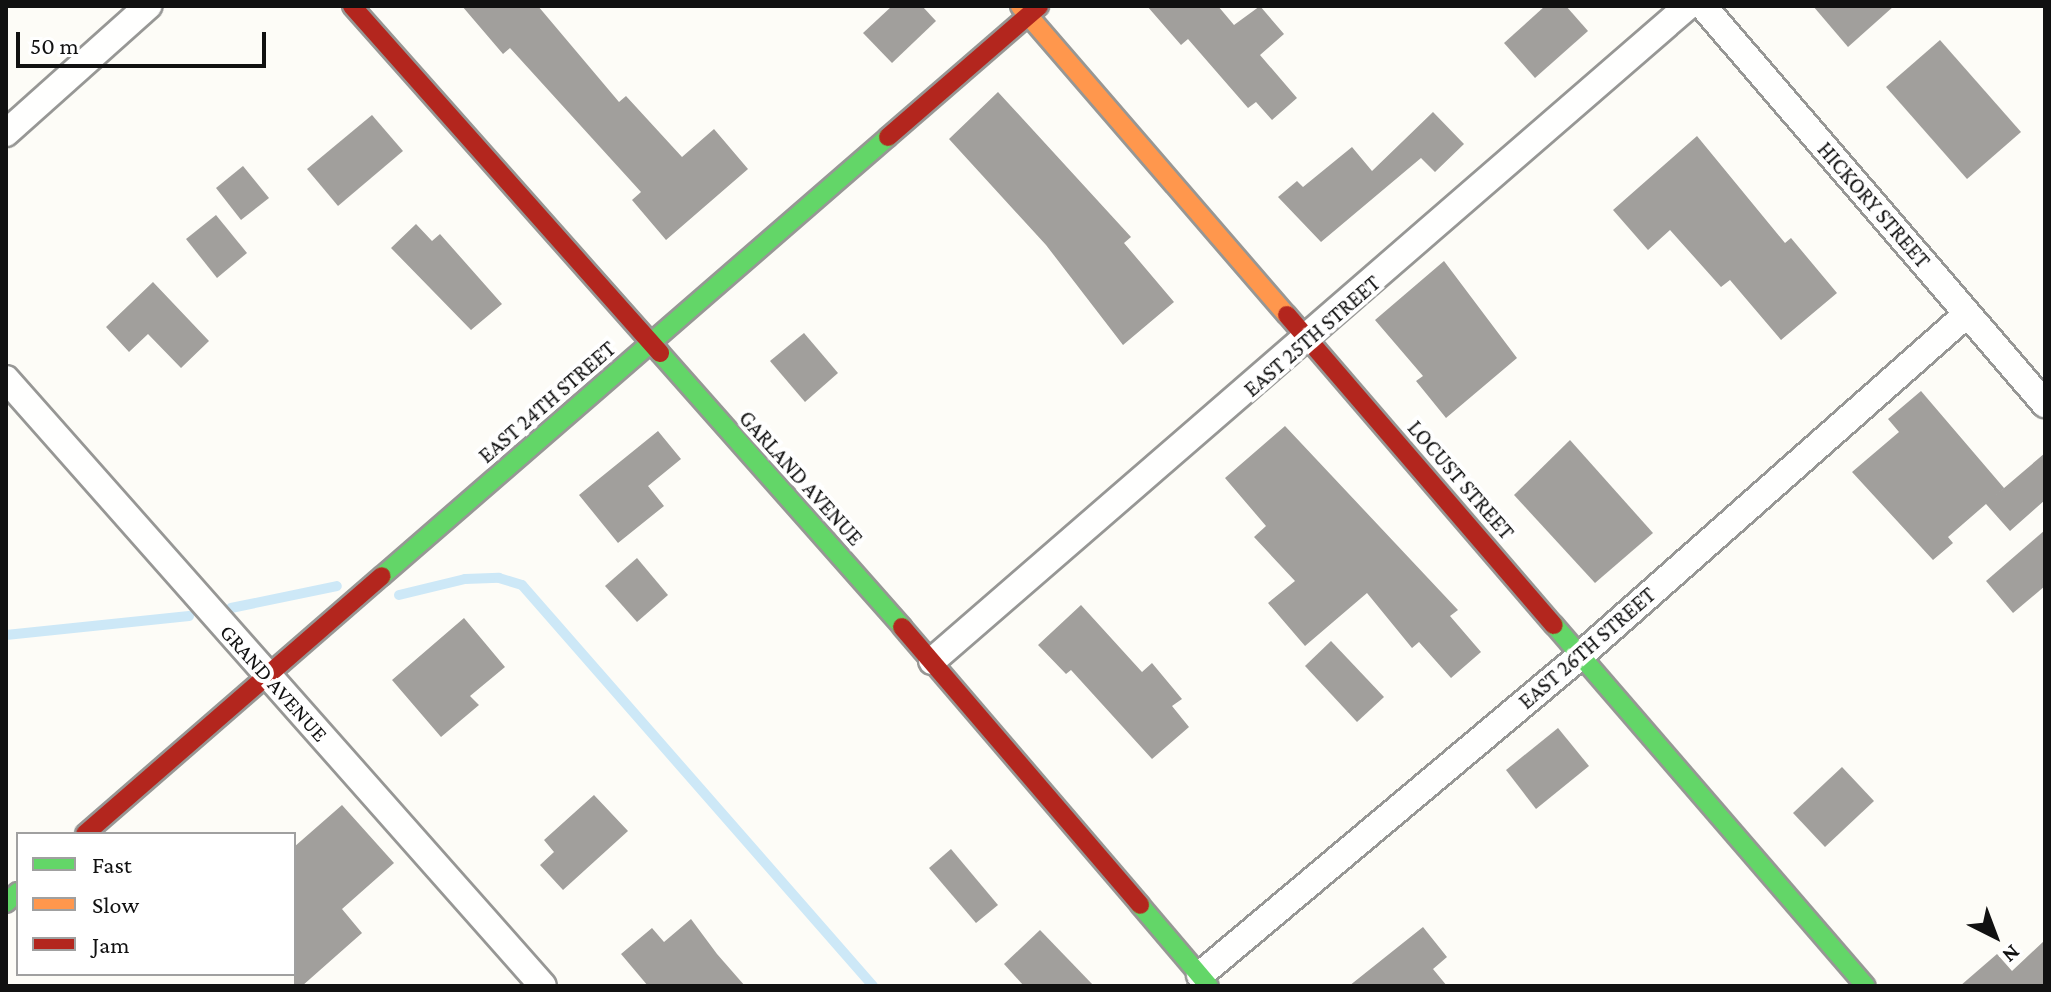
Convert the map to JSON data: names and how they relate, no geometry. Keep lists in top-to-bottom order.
{
  "streets": {
    "street": [
      "HICKORY STREET",
      "EAST 25TH STREET",
      "EAST 24TH STREET",
      "GARLAND AVENUE",
      "LOCUST STREET",
      "EAST 26TH STREET",
      "GRAND AVENUE"
    ]
  },
  "crossings": [
    ["HICKORY STREET", "EAST 26TH STREET"],
    ["EAST 25TH STREET", "GARLAND AVENUE"],
    ["EAST 25TH STREET", "LOCUST STREET"],
    ["EAST 24TH STREET", "GARLAND AVENUE"],
    ["EAST 24TH STREET", "LOCUST STREET"],
    ["EAST 24TH STREET", "GRAND AVENUE"],
    ["GARLAND AVENUE", "EAST 26TH STREET"],
    ["LOCUST STREET", "EAST 26TH STREET"]
  ],
  "legend": ["Fast", "Slow", "Jam"],
  "scale_bar": "50 m",
  "north": "bottom right"
}
